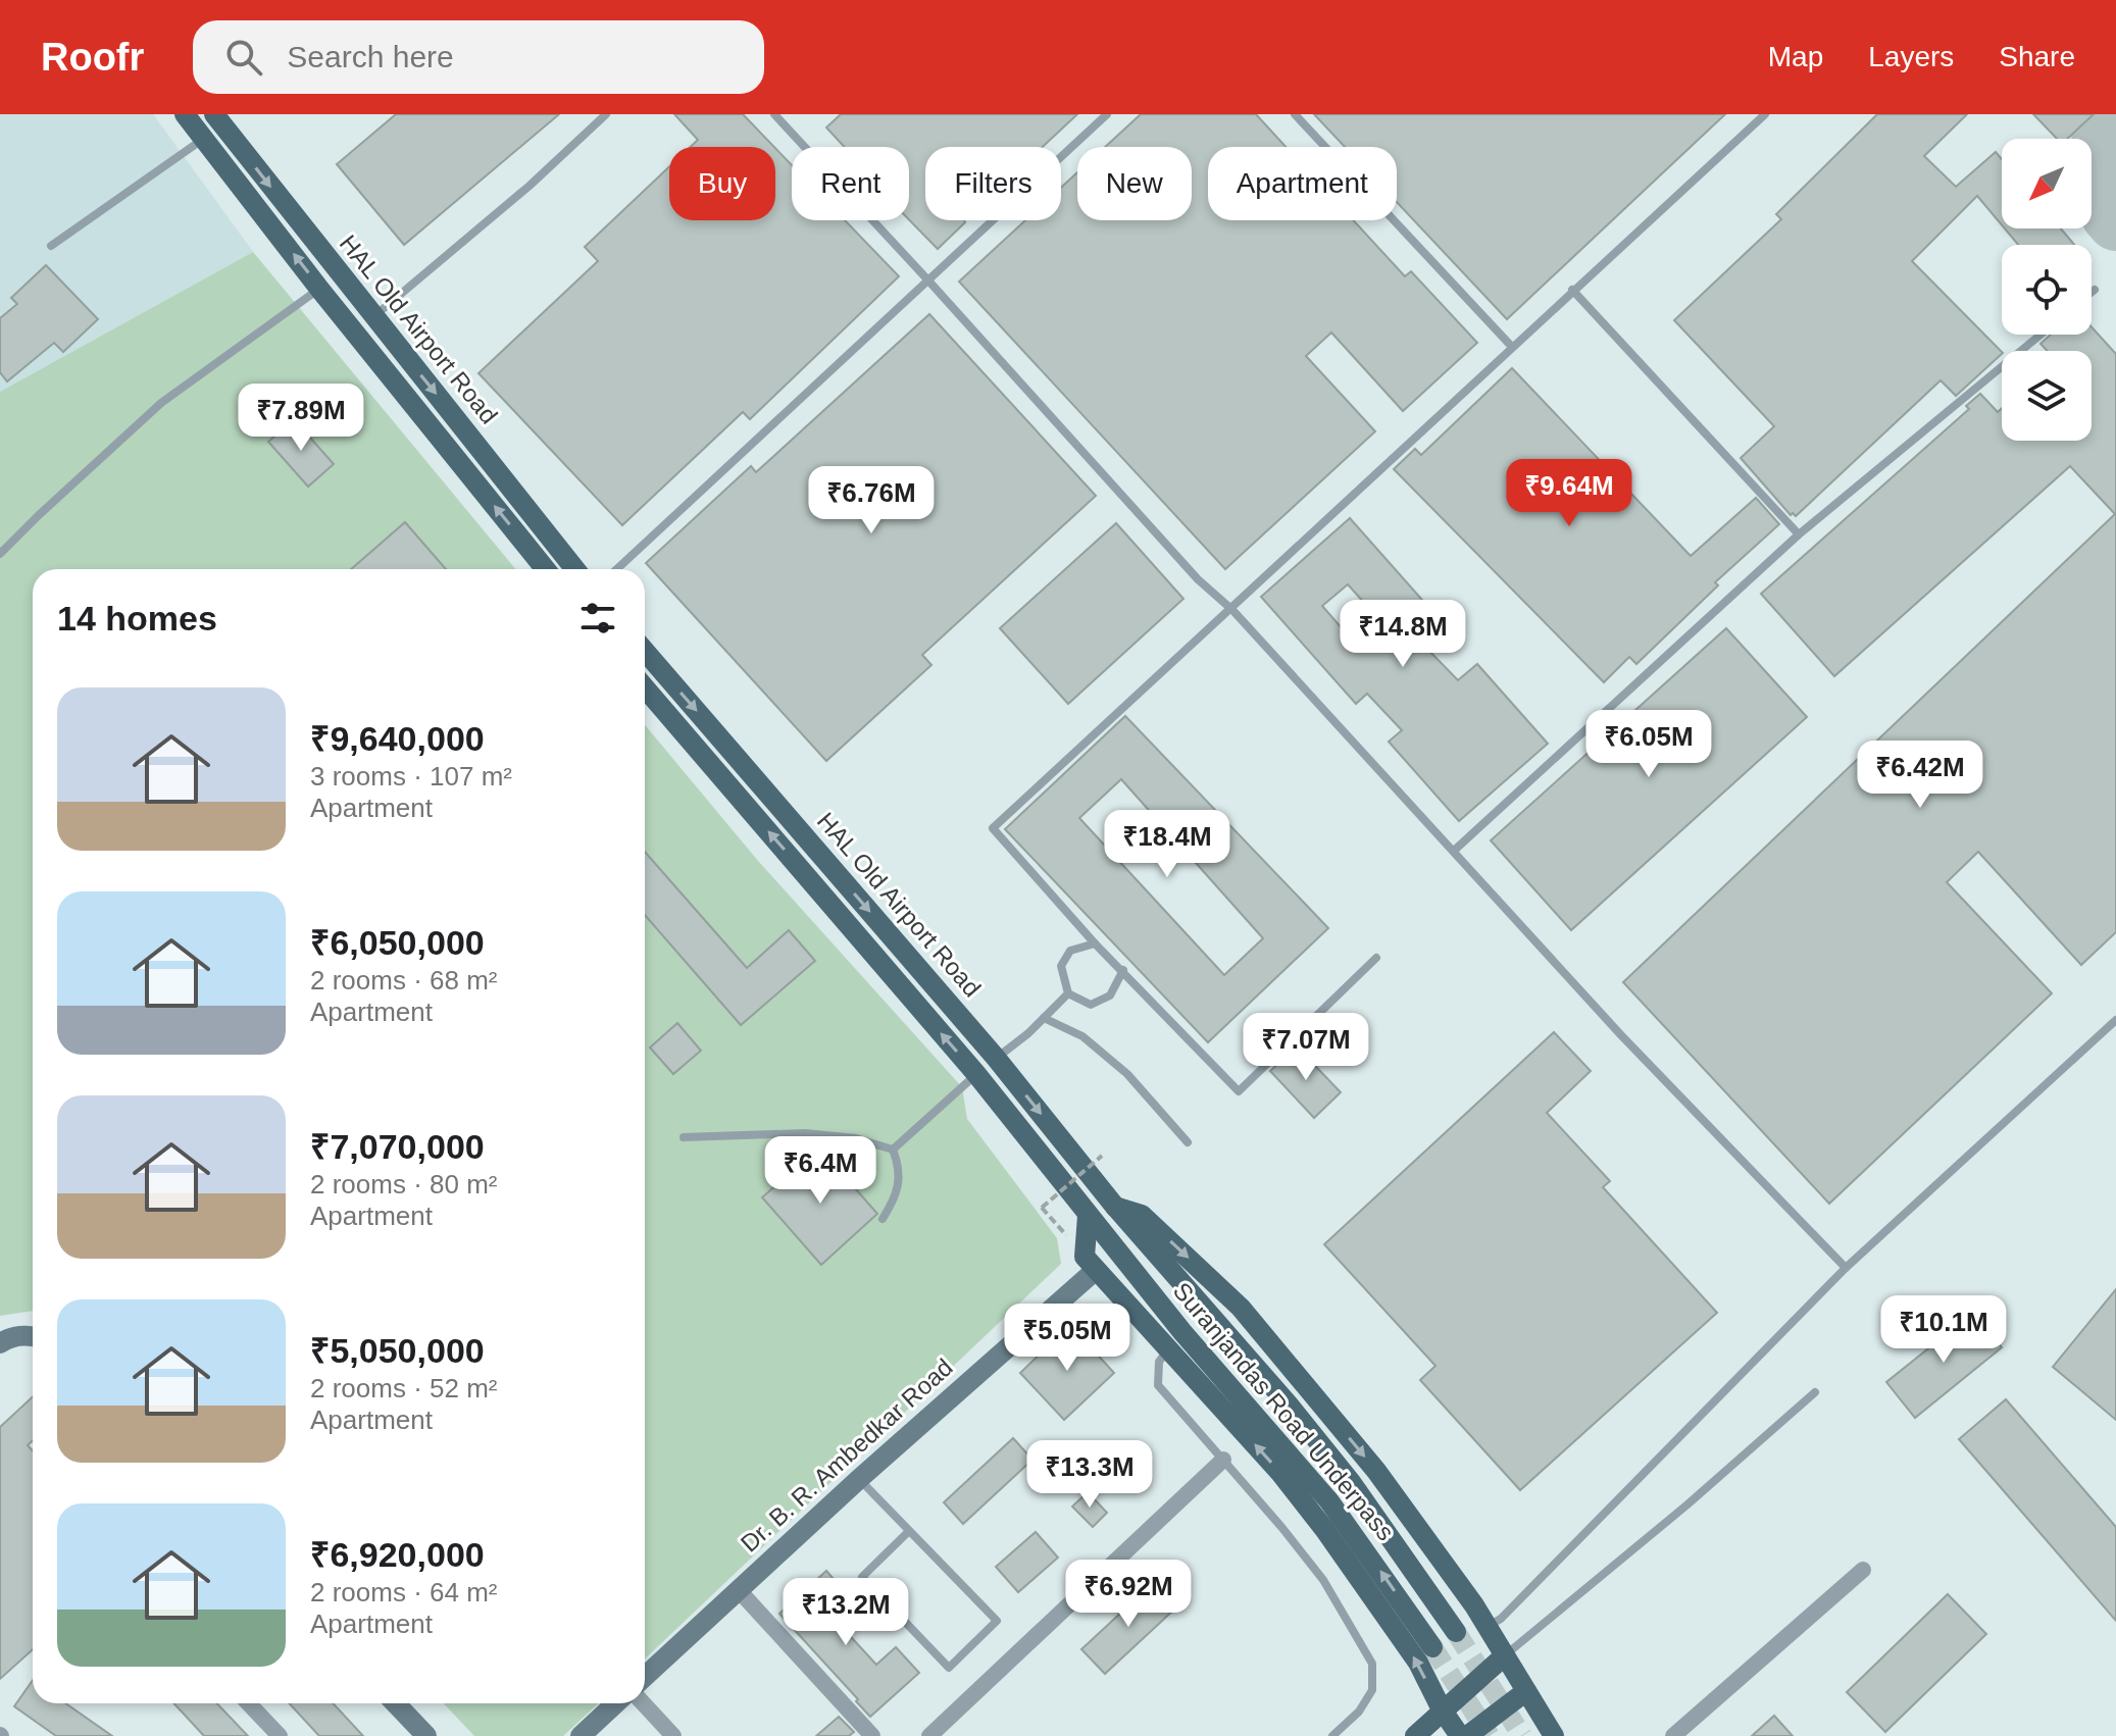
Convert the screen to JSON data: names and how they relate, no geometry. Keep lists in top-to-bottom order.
{
  "streets": {
    "main road": ["HAL Old Airport Road", "Suranjandas Road Underpass"],
    "street": ["Dr. B. R. Ambedkar Road"]
  },
  "crossings": [
    ["HAL Old Airport Road", "Suranjandas Road Underpass"]
  ],
  "north": "bottom left",
  "page": {
    "header": "Roofr",
    "search": "Search here",
    "nav": ["Map", "Layers", "Share"],
    "chip": [
      "Buy",
      "Rent",
      "Filters",
      "New",
      "Apartment"
    ],
    "price": [
      "₹7.89M",
      "₹9.64M",
      "₹6.76M",
      "₹14.8M",
      "₹6.05M",
      "₹6.42M",
      "₹18.4M",
      "₹7.07M",
      "₹6.4M",
      "₹10.1M",
      "₹5.05M",
      "₹13.3M",
      "₹6.92M",
      "₹13.2M"
    ],
    "heading": "14 homes",
    "list": [
      {
        "name": "₹9,640,000",
        "note": "3 rooms · 107 m² · Apartment"
      },
      {
        "name": "₹6,050,000",
        "note": "2 rooms · 68 m² · Apartment"
      },
      {
        "name": "₹7,070,000",
        "note": "2 rooms · 80 m² · Apartment"
      },
      {
        "name": "₹5,050,000",
        "note": "2 rooms · 52 m² · Apartment"
      },
      {
        "name": "₹6,920,000",
        "note": "2 rooms · 64 m² · Apartment"
      }
    ]
  }
}
